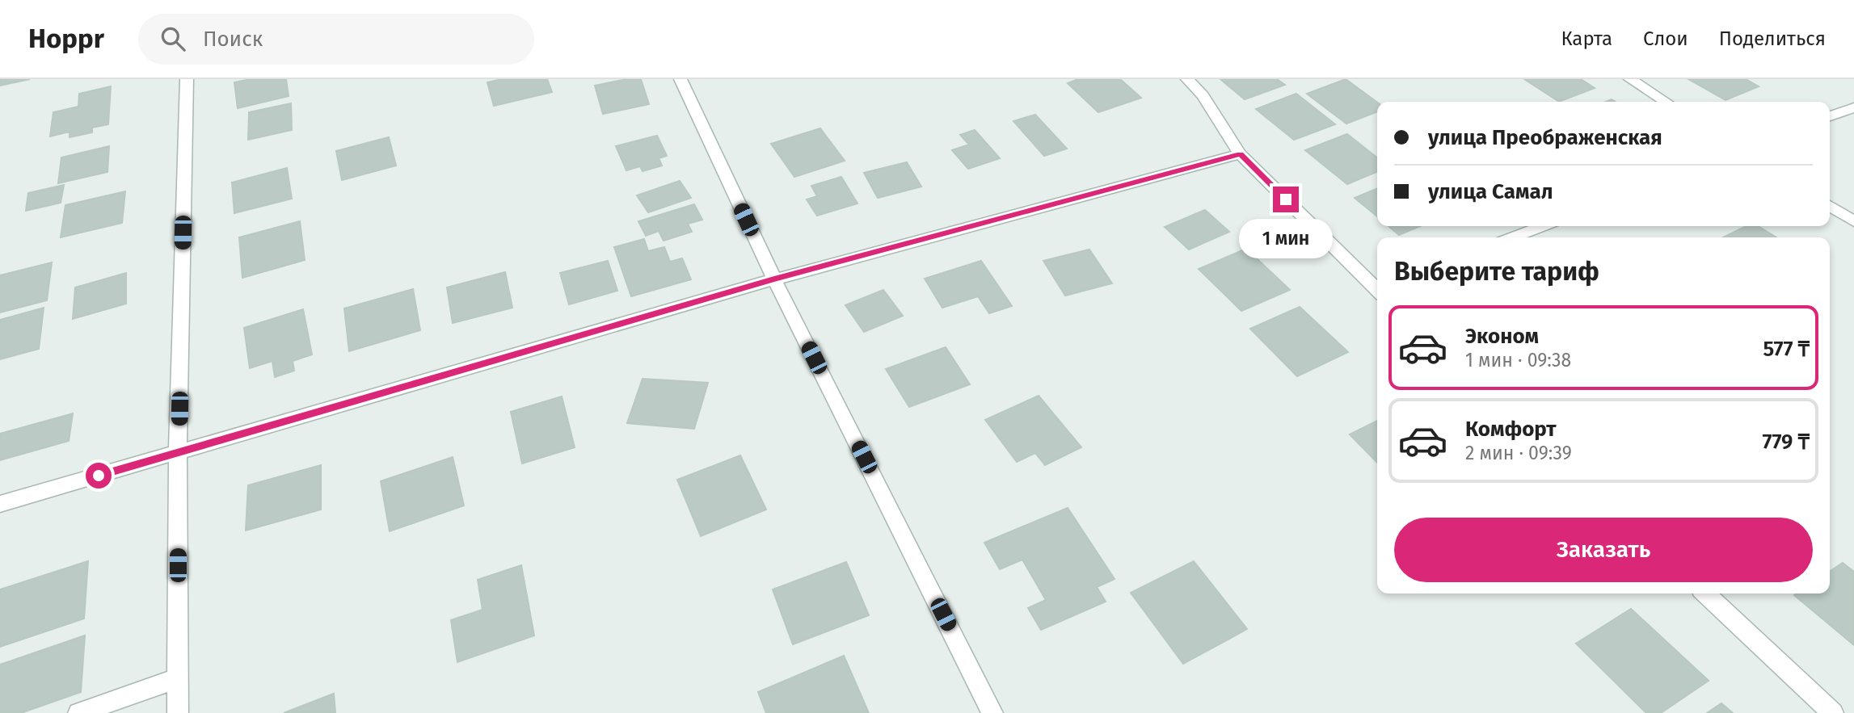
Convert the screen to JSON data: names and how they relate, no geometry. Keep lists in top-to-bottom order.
{
  "page": {
    "header": "Hoppr",
    "search": "Поиск",
    "nav": ["Карта", "Слои", "Поделиться"],
    "banner": ["улица Преображенская", "улица Самал"],
    "bubble": "1 мин",
    "heading": "Выберите тариф",
    "list": [
      {
        "name": "Эконом",
        "note": "1 мин · 09:38",
        "value": "577 ₸"
      },
      {
        "name": "Комфорт",
        "note": "2 мин · 09:39",
        "value": "779 ₸"
      }
    ],
    "buttons": "Заказать"
  }
}
